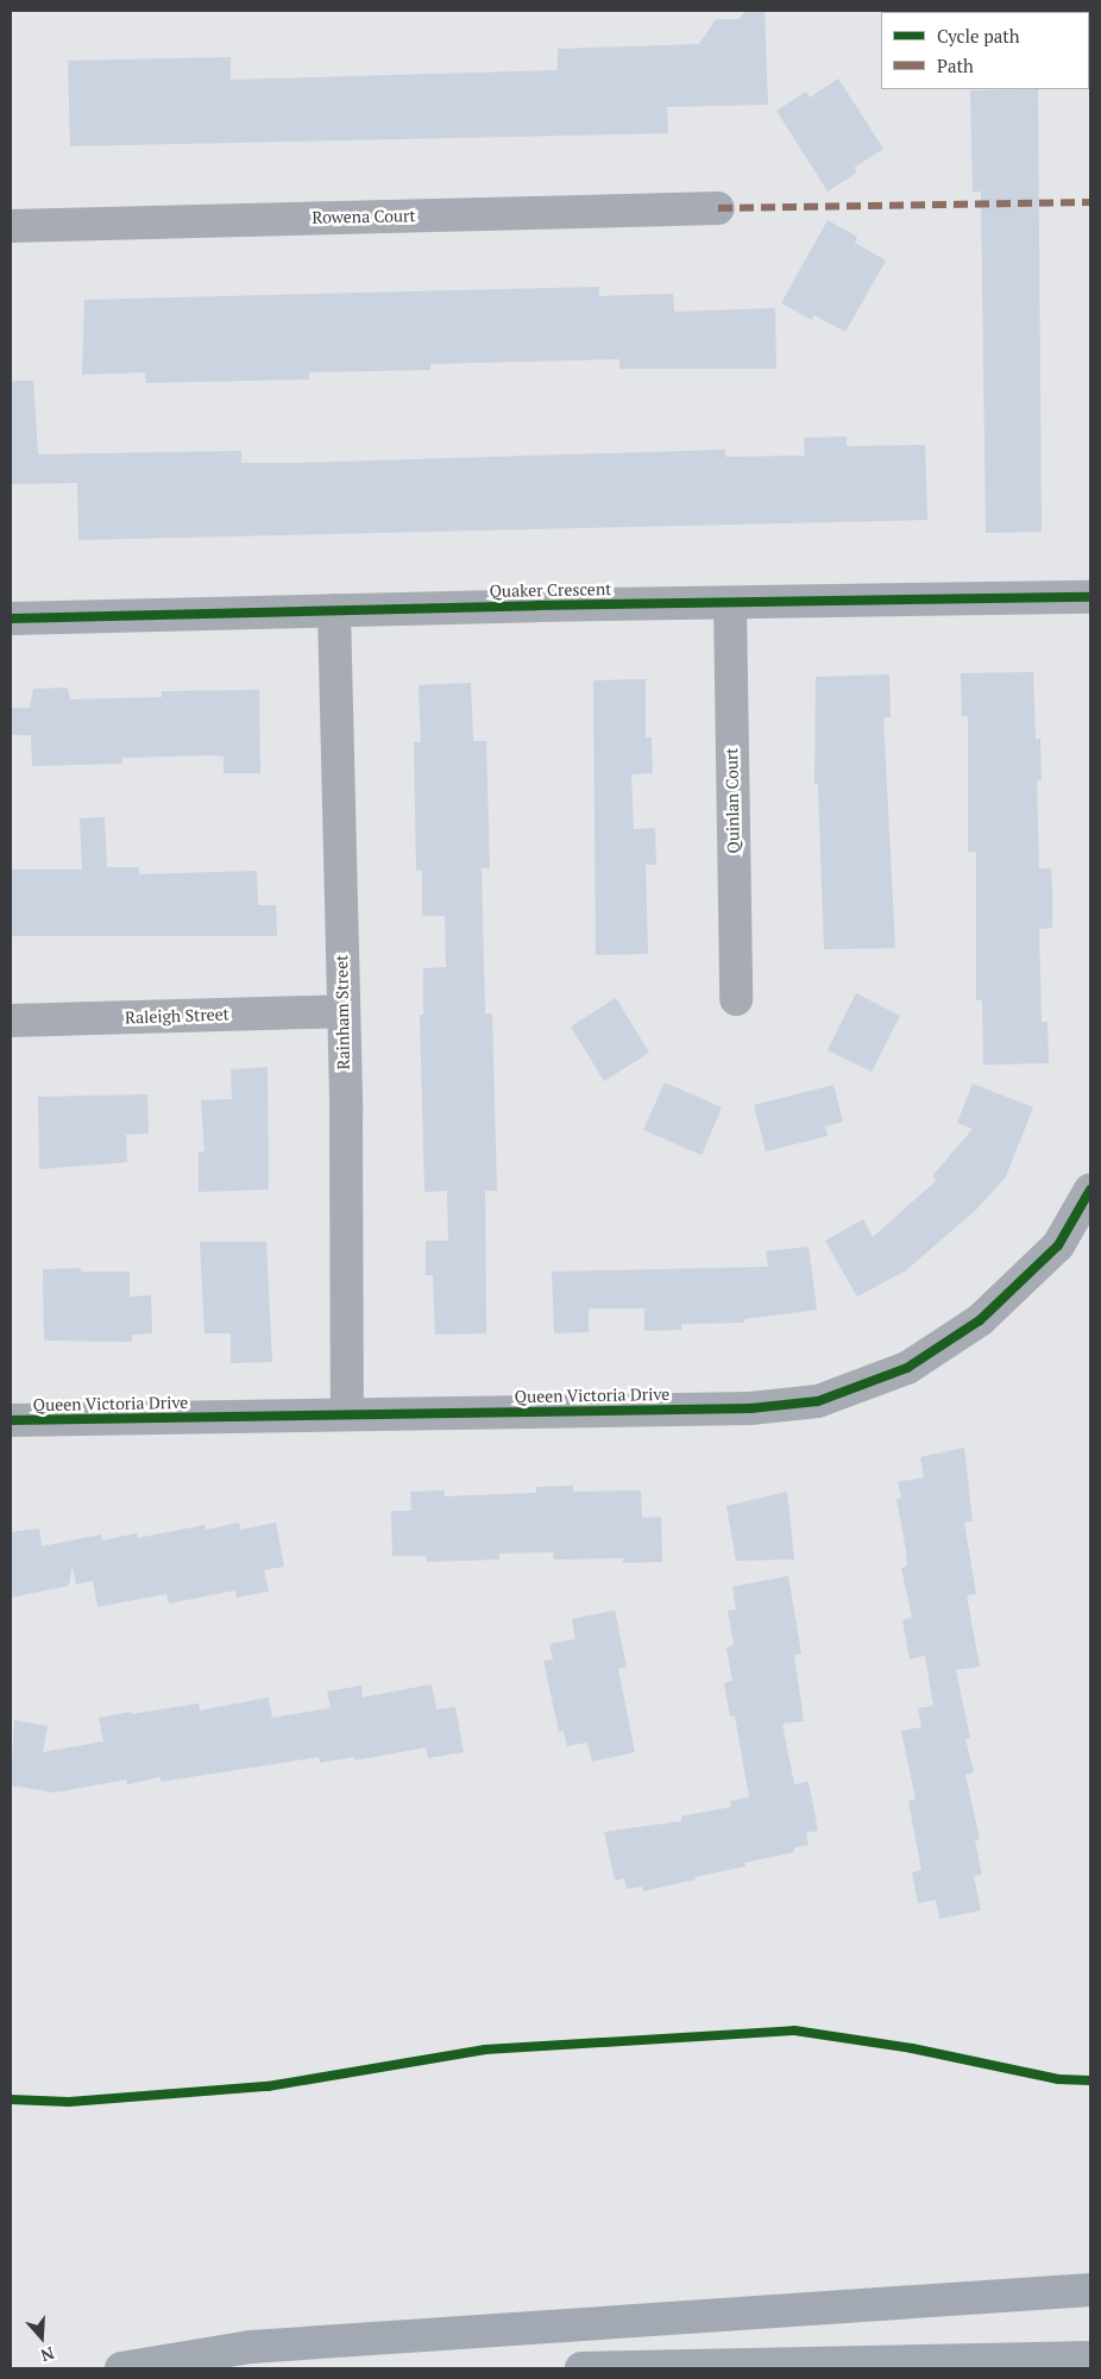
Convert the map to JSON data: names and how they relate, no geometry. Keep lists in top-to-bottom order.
{
  "streets": {
    "street": [
      "Rowena Court",
      "Quaker Crescent",
      "Quinlan Court",
      "Rainham Street",
      "Raleigh Street",
      "Queen Victoria Drive"
    ]
  },
  "crossings": [
    ["Quaker Crescent", "Quinlan Court"],
    ["Quaker Crescent", "Rainham Street"],
    ["Rainham Street", "Raleigh Street"],
    ["Rainham Street", "Queen Victoria Drive"]
  ],
  "legend": ["Cycle path", "Path"],
  "north": "bottom"
}
